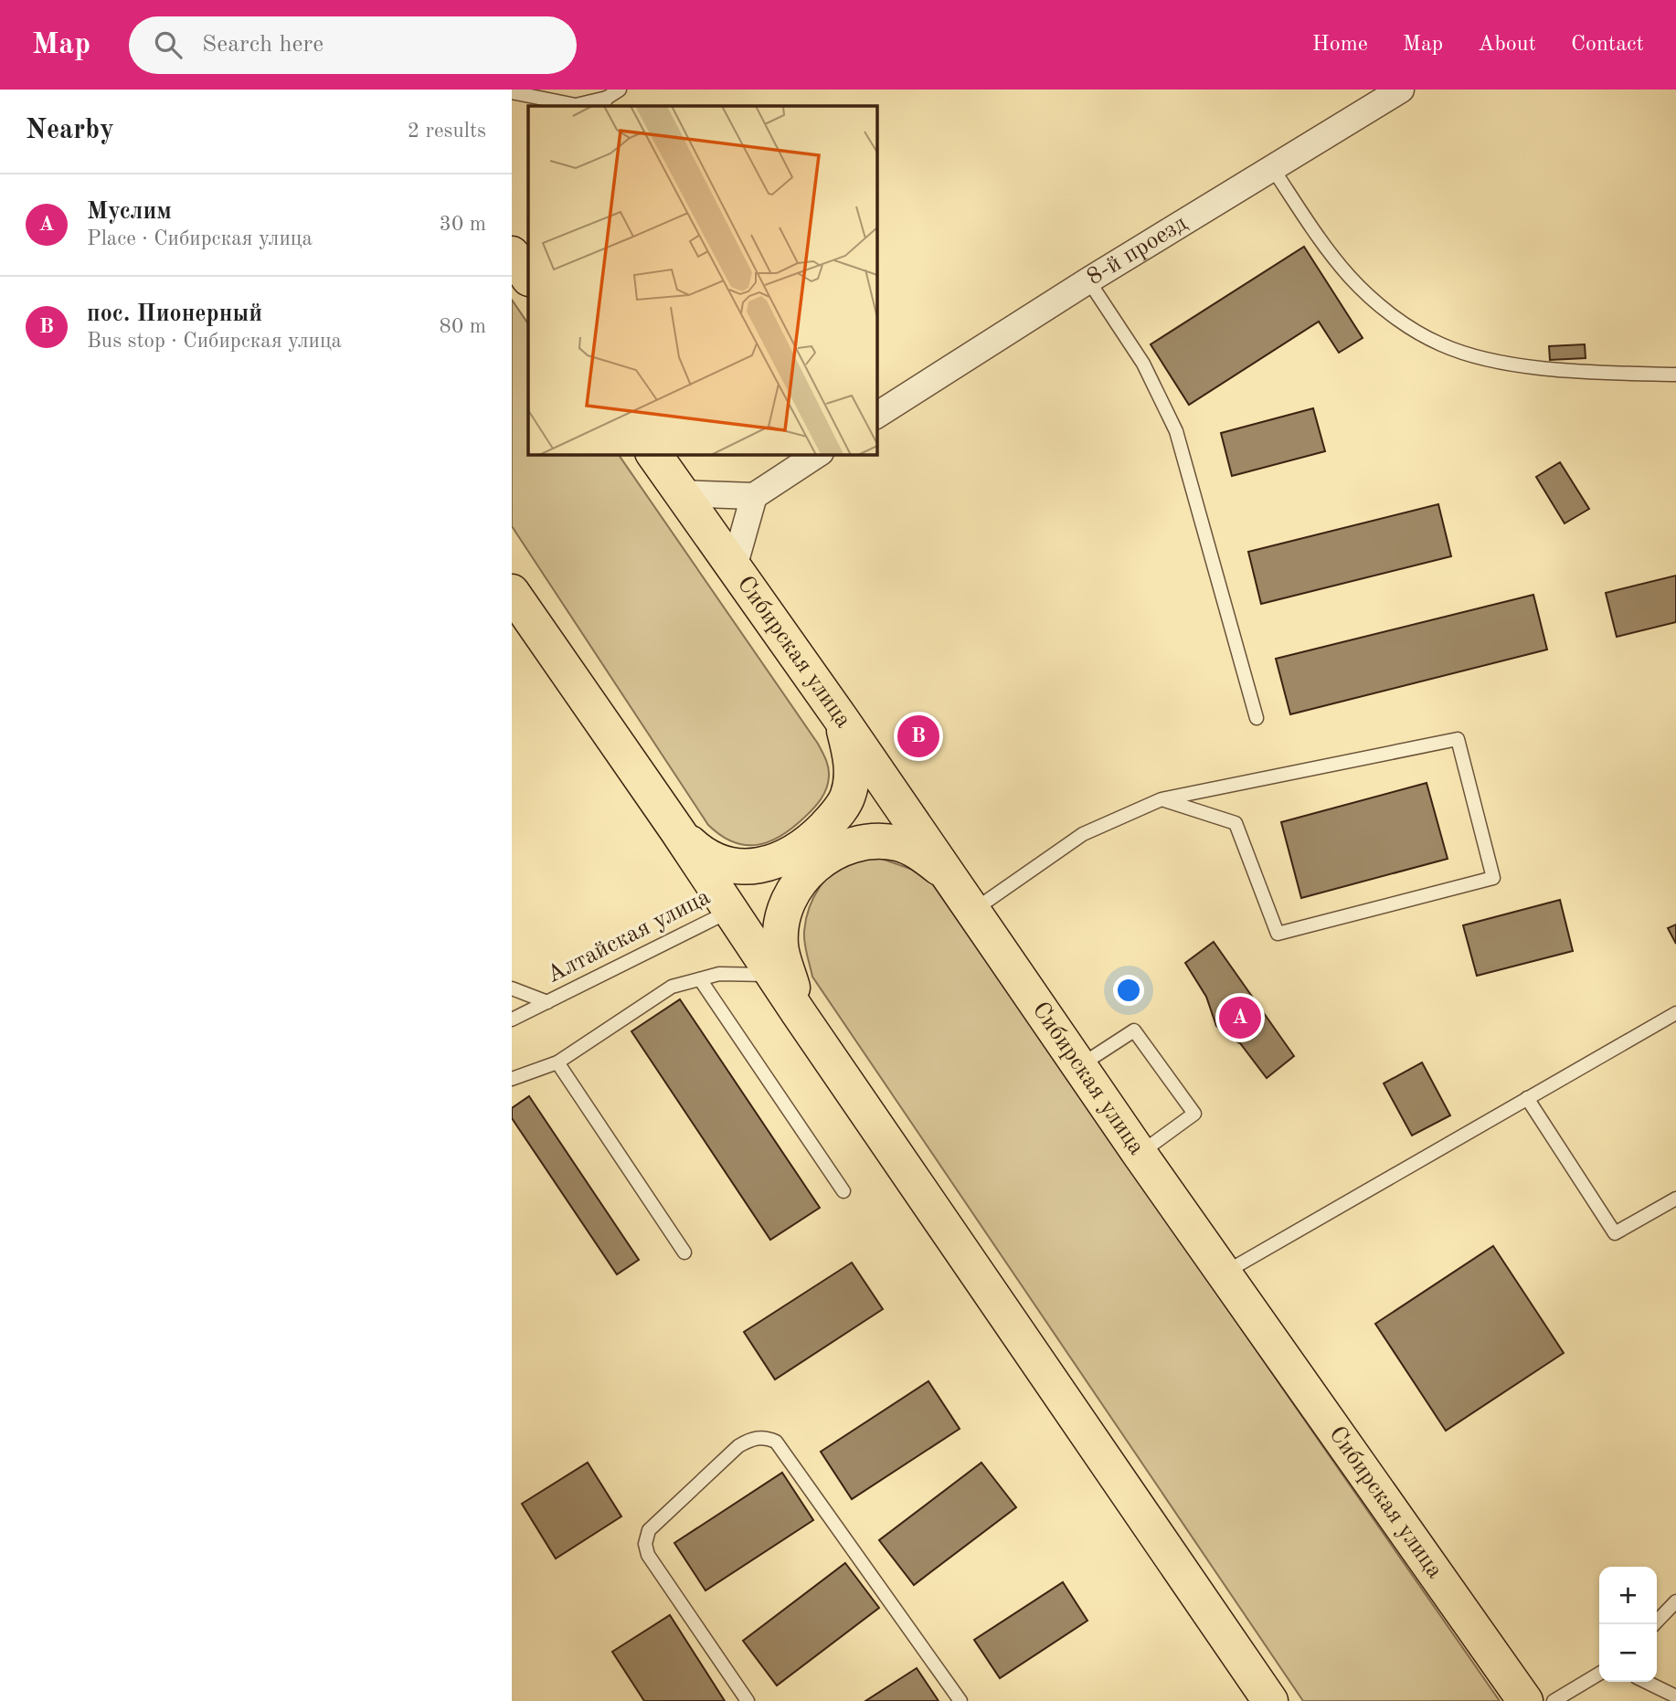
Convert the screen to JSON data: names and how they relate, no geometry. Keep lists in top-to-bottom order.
{
  "streets": {
    "main road": ["Сибирская улица"],
    "street": ["8-й проезд"],
    "lane": ["Алтайская улица"]
  },
  "page": {
    "header": "Map",
    "search": "Search here",
    "nav": [
      "Home",
      "Map",
      "About",
      "Contact"
    ],
    "heading": ["Nearby", "2 results"],
    "list": [
      {
        "mark": "A",
        "name": "Муслим",
        "note": "Place · Сибирская улица",
        "value": "30 m"
      },
      {
        "mark": "B",
        "name": "пос. Пионерный",
        "note": "Bus stop · Сибирская улица",
        "value": "80 m"
      }
    ],
    "pins": ["B", "A"],
    "map_buttons": ["+", "−"]
  }
}
